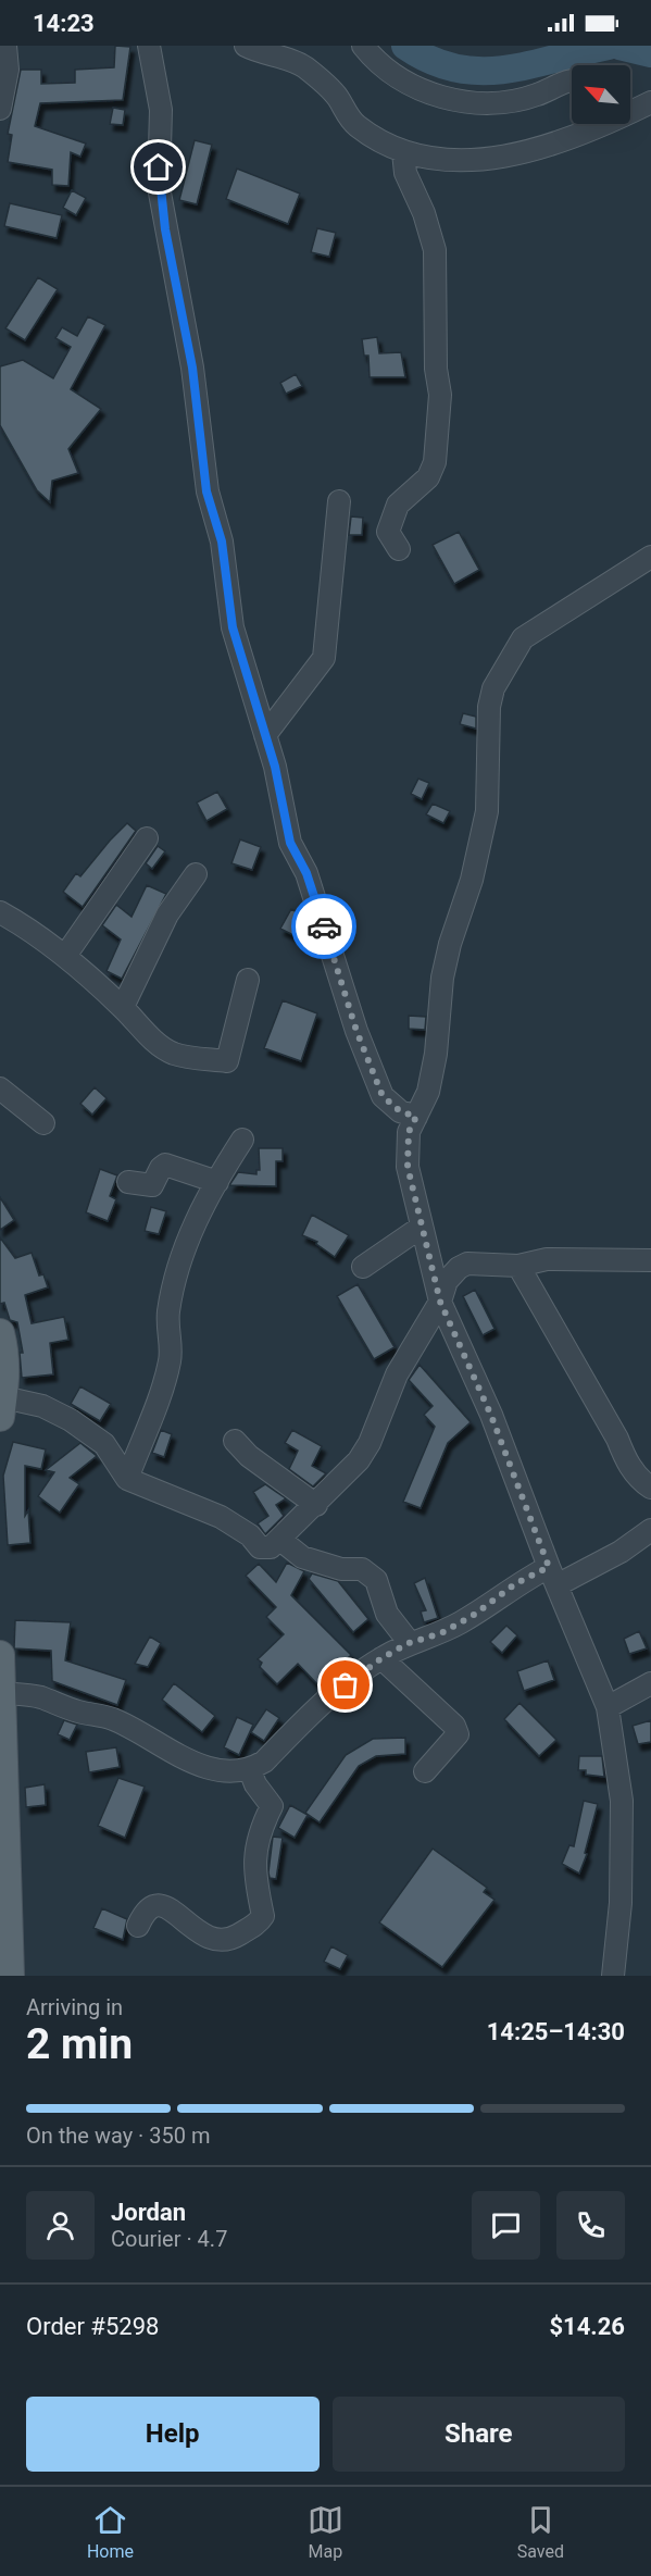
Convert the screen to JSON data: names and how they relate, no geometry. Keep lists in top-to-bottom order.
{
  "north": "top left",
  "page": {
    "status": "14:23",
    "heading": ["2 min", "Arriving in", "14:25–14:30"],
    "panel": [
      "Jordan",
      "Courier · 4.7",
      "Order #5298",
      "$14.26"
    ],
    "bar": "On the way · 350 m",
    "buttons": ["Help", "Share"],
    "tabs": ["Home", "Map", "Saved"]
  }
}
